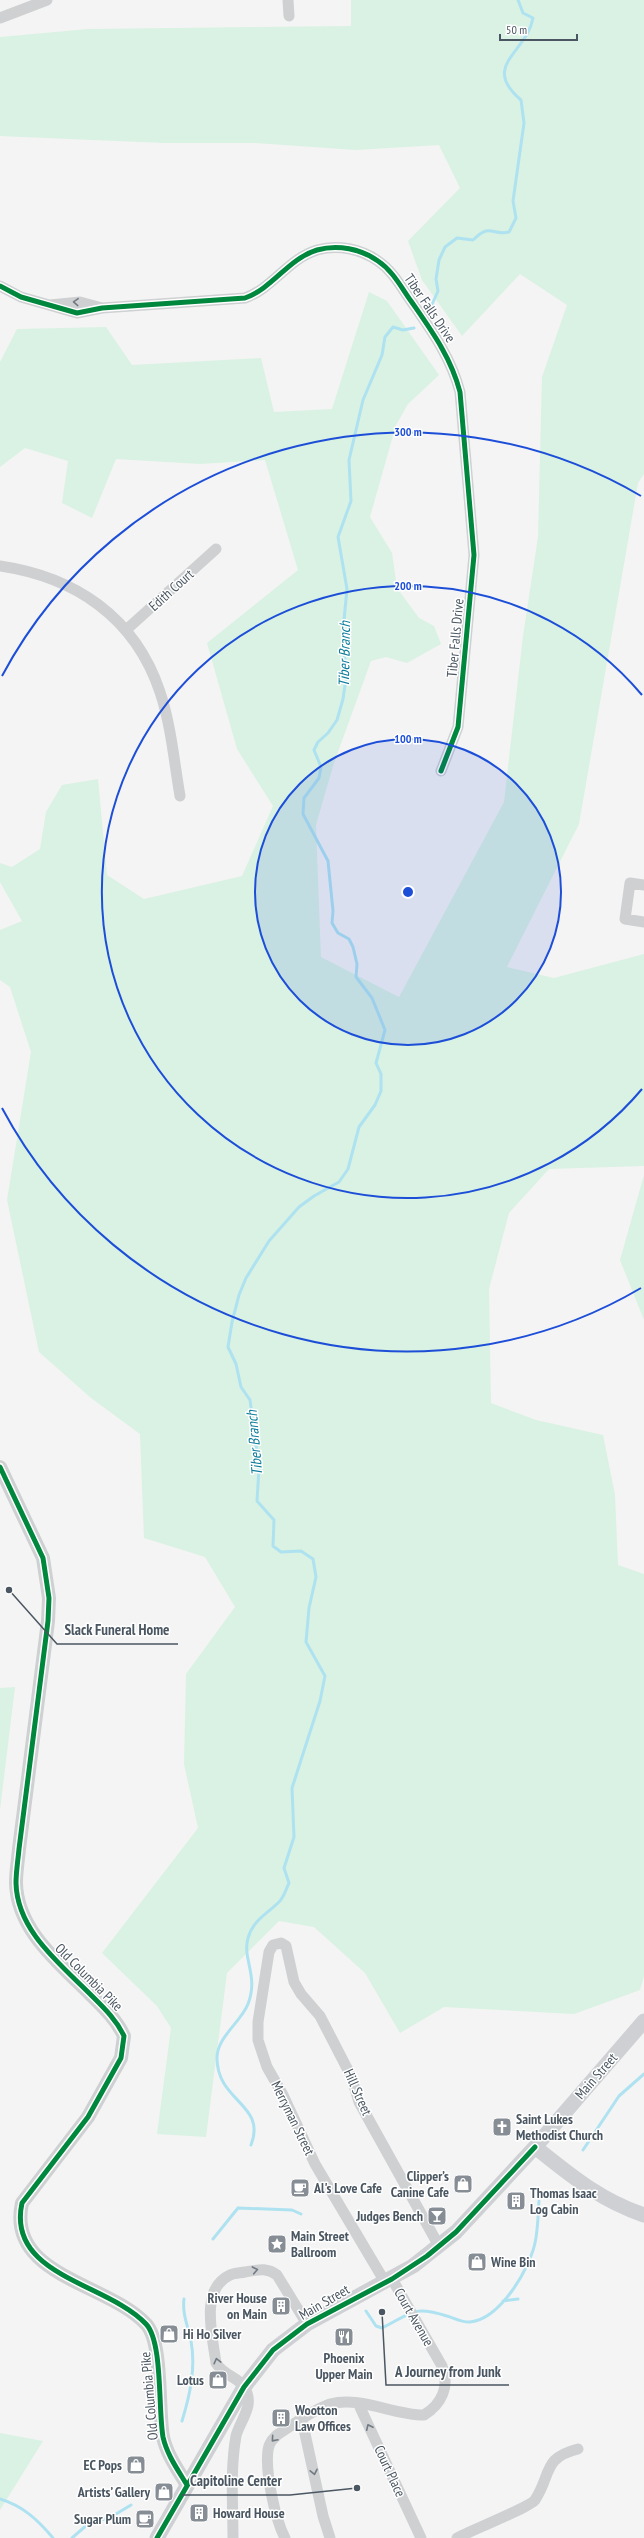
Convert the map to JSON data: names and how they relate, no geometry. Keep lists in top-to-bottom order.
{
  "streets": {
    "main road": ["Main Street"],
    "street": [
      "Tiber Falls Drive",
      "Edith Court",
      "Old Columbia Pike",
      "Hill Street",
      "Merryman Street",
      "Court Avenue",
      "Court Place"
    ]
  },
  "crossings": [
    ["Old Columbia Pike", "Main Street"],
    ["Main Street", "Hill Street"],
    ["Main Street", "Merryman Street"],
    ["Main Street", "Court Avenue"],
    ["Hill Street", "Merryman Street"],
    ["Merryman Street", "Court Avenue"],
    ["Court Avenue", "Court Place"]
  ],
  "water": ["Tiber Branch"],
  "places": {
    "other": ["Slack Funeral Home", "A Journey from Junk", "Capitoline Center"],
    "church": ["Saint Lukes Methodist Church"],
    "shop": [
      "Clipper’s Canine Cafe",
      "Wine Bin",
      "Hi Ho Silver",
      "Lotus",
      "EC Pops",
      "Artists’ Gallery"
    ],
    "cafe": ["Al's Love Cafe", "Sugar Plum"],
    "building": [
      "Thomas Isaac Log Cabin",
      "River House on Main",
      "Wootton Law Offices",
      "Howard House"
    ],
    "bar": ["Judges Bench"],
    "place": ["Main Street Ballroom"],
    "restaurant": ["Phoenix Upper Main"]
  },
  "scale_bar": "50 m",
  "rings": ["300 m", "200 m", "100 m"]
}
